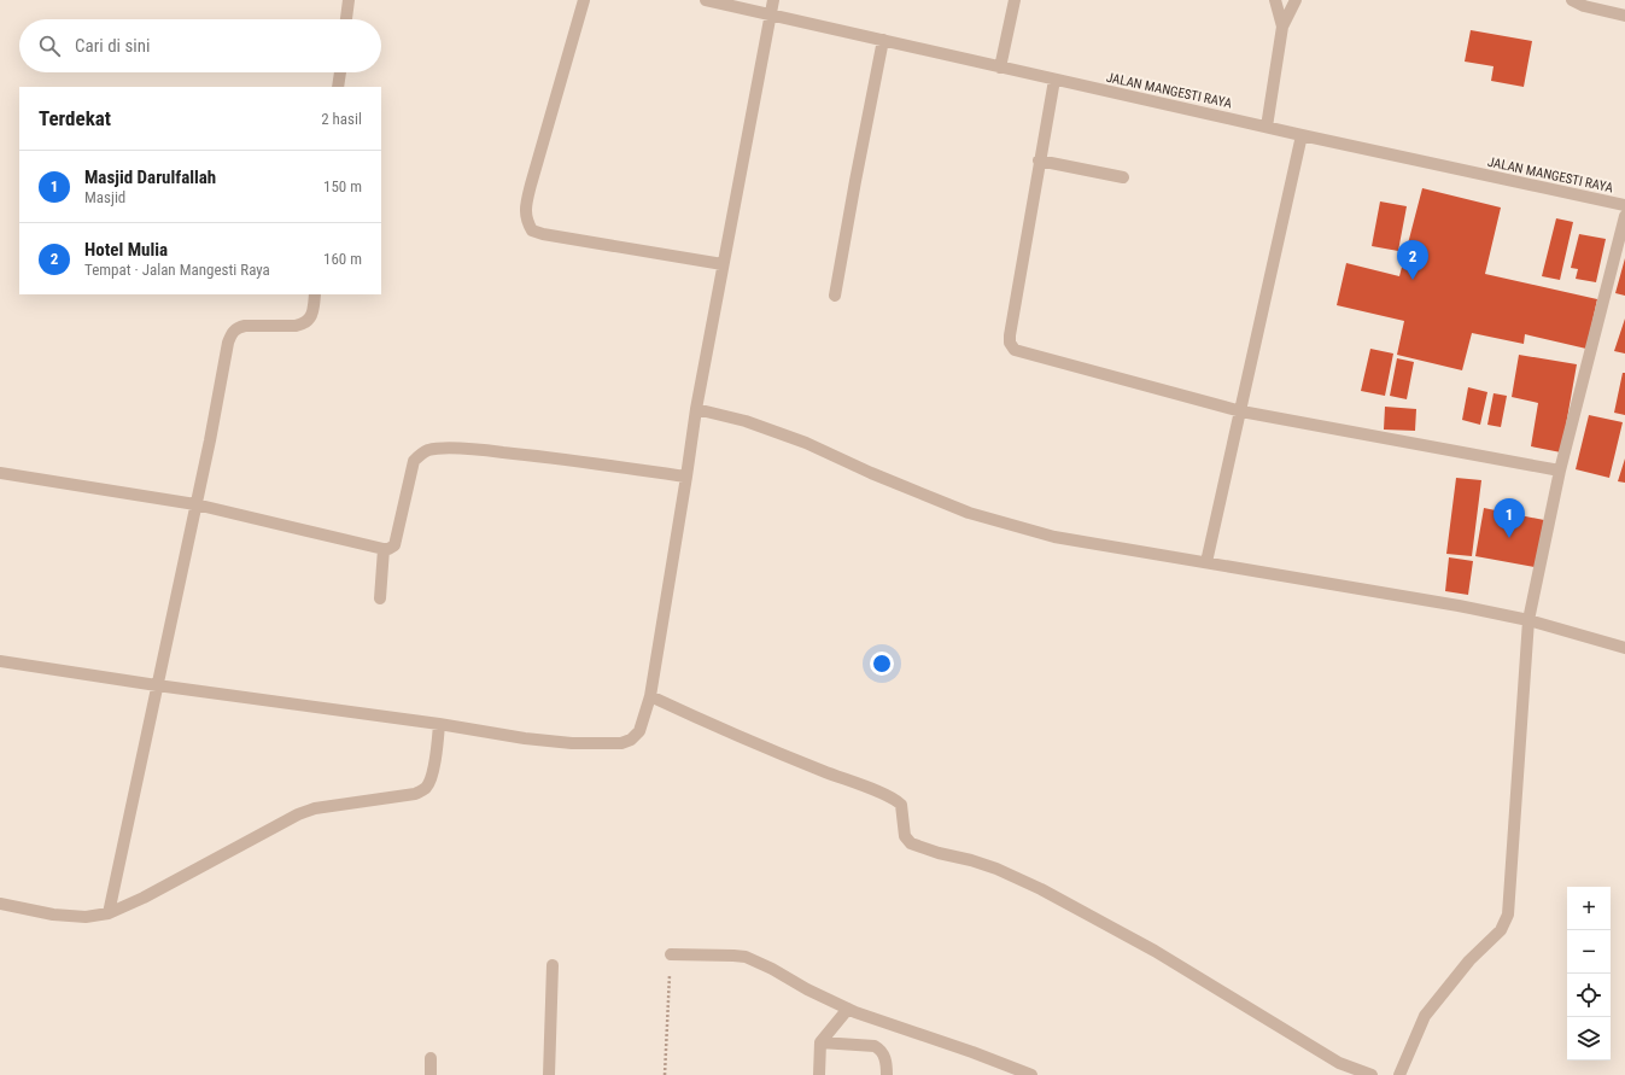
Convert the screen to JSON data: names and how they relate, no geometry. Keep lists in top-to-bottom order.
{
  "streets": {
    "street": ["JALAN MANGESTI RAYA"]
  },
  "page": {
    "search": "Cari di sini",
    "heading": ["Terdekat", "2 hasil"],
    "list": [
      {
        "mark": "1",
        "name": "Masjid Darulfallah",
        "note": "Masjid",
        "value": "150 m"
      },
      {
        "mark": "2",
        "name": "Hotel Mulia",
        "note": "Tempat · Jalan Mangesti Raya",
        "value": "160 m"
      }
    ],
    "pins": ["2", "1"],
    "map_buttons": ["+", "−"]
  }
}
